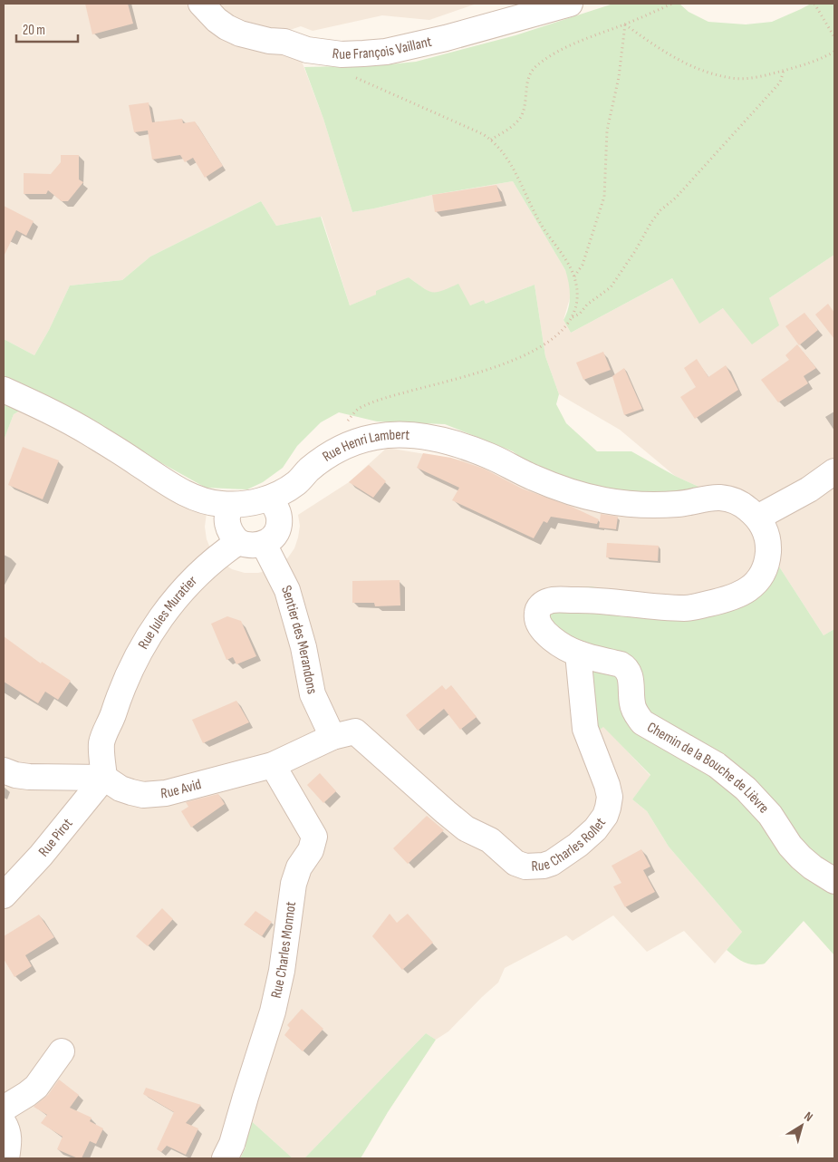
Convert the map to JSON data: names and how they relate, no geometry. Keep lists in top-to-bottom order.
{
  "streets": {
    "street": [
      "Rue François Vaillant",
      "Rue Henri Lambert",
      "Rue Jules Muratier",
      "Sentier des Merandons",
      "Chemin de la Bouche de Lièvre",
      "Rue Avid",
      "Rue Pirot",
      "Rue Charles Rollet",
      "Rue Charles Monnot"
    ]
  },
  "crossings": [
    ["Rue Henri Lambert", "Rue Jules Muratier"],
    ["Rue Henri Lambert", "Sentier des Merandons"],
    ["Rue Henri Lambert", "Chemin de la Bouche de Lièvre"],
    ["Rue Jules Muratier", "Sentier des Merandons"],
    ["Rue Jules Muratier", "Rue Avid"],
    ["Rue Jules Muratier", "Rue Pirot"],
    ["Sentier des Merandons", "Rue Avid"],
    ["Sentier des Merandons", "Rue Charles Rollet"],
    ["Chemin de la Bouche de Lièvre", "Rue Charles Rollet"],
    ["Rue Avid", "Rue Pirot"],
    ["Rue Avid", "Rue Charles Rollet"],
    ["Rue Avid", "Rue Charles Monnot"]
  ],
  "scale_bar": "20 m",
  "north": "top right"
}
